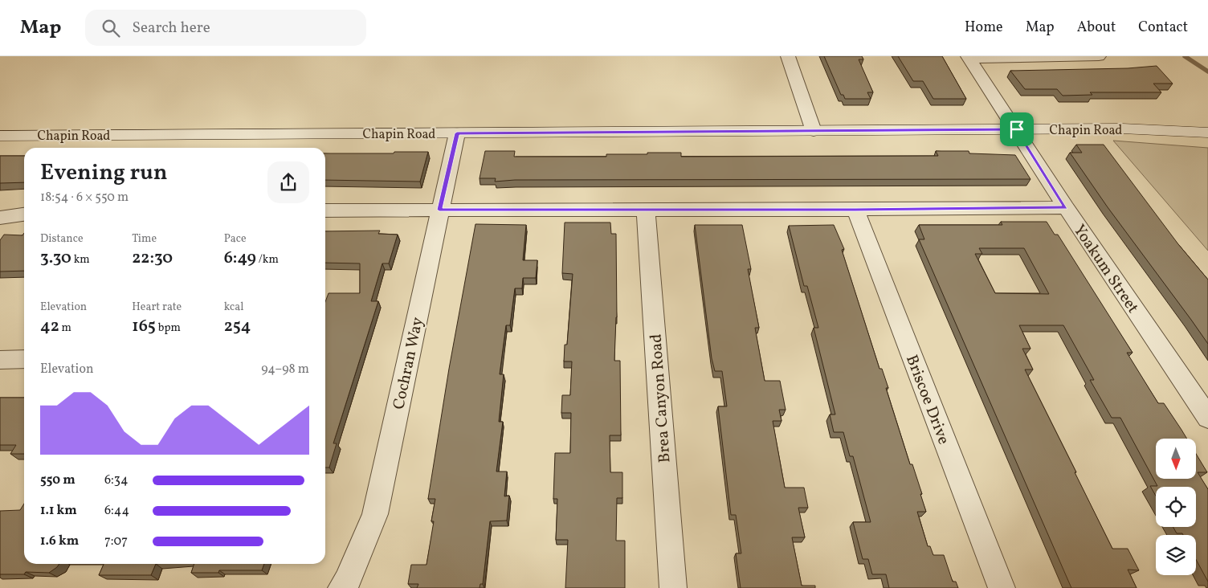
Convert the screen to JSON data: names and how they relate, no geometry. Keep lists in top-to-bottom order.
{
  "streets": {
    "street": [
      "Chapin Road",
      "Yoakum Street",
      "Cochran Way",
      "Brea Canyon Road",
      "Briscoe Drive"
    ]
  },
  "crossings": [
    ["Chapin Road", "Yoakum Street"],
    ["Chapin Road", "Cochran Way"]
  ],
  "north": "bottom",
  "page": {
    "header": "Map",
    "search": "Search here",
    "nav": [
      "Home",
      "Map",
      "About",
      "Contact"
    ],
    "heading": ["Evening run", "18:54 · 6 × 550 m"],
    "stats": [
      ["Distance", "3.30 km"],
      ["Time", "22:30"],
      ["Pace", "6:49 /km"],
      ["Elevation", "42 m"],
      ["Heart rate", "165 bpm"],
      ["kcal", "254"]
    ],
    "chart": ["Elevation", "94–98 m"],
    "list": [
      {
        "name": "550 m",
        "note": "6:34"
      },
      {
        "name": "1.1 km",
        "note": "6:44"
      },
      {
        "name": "1.6 km",
        "note": "7:07"
      }
    ]
  }
}
